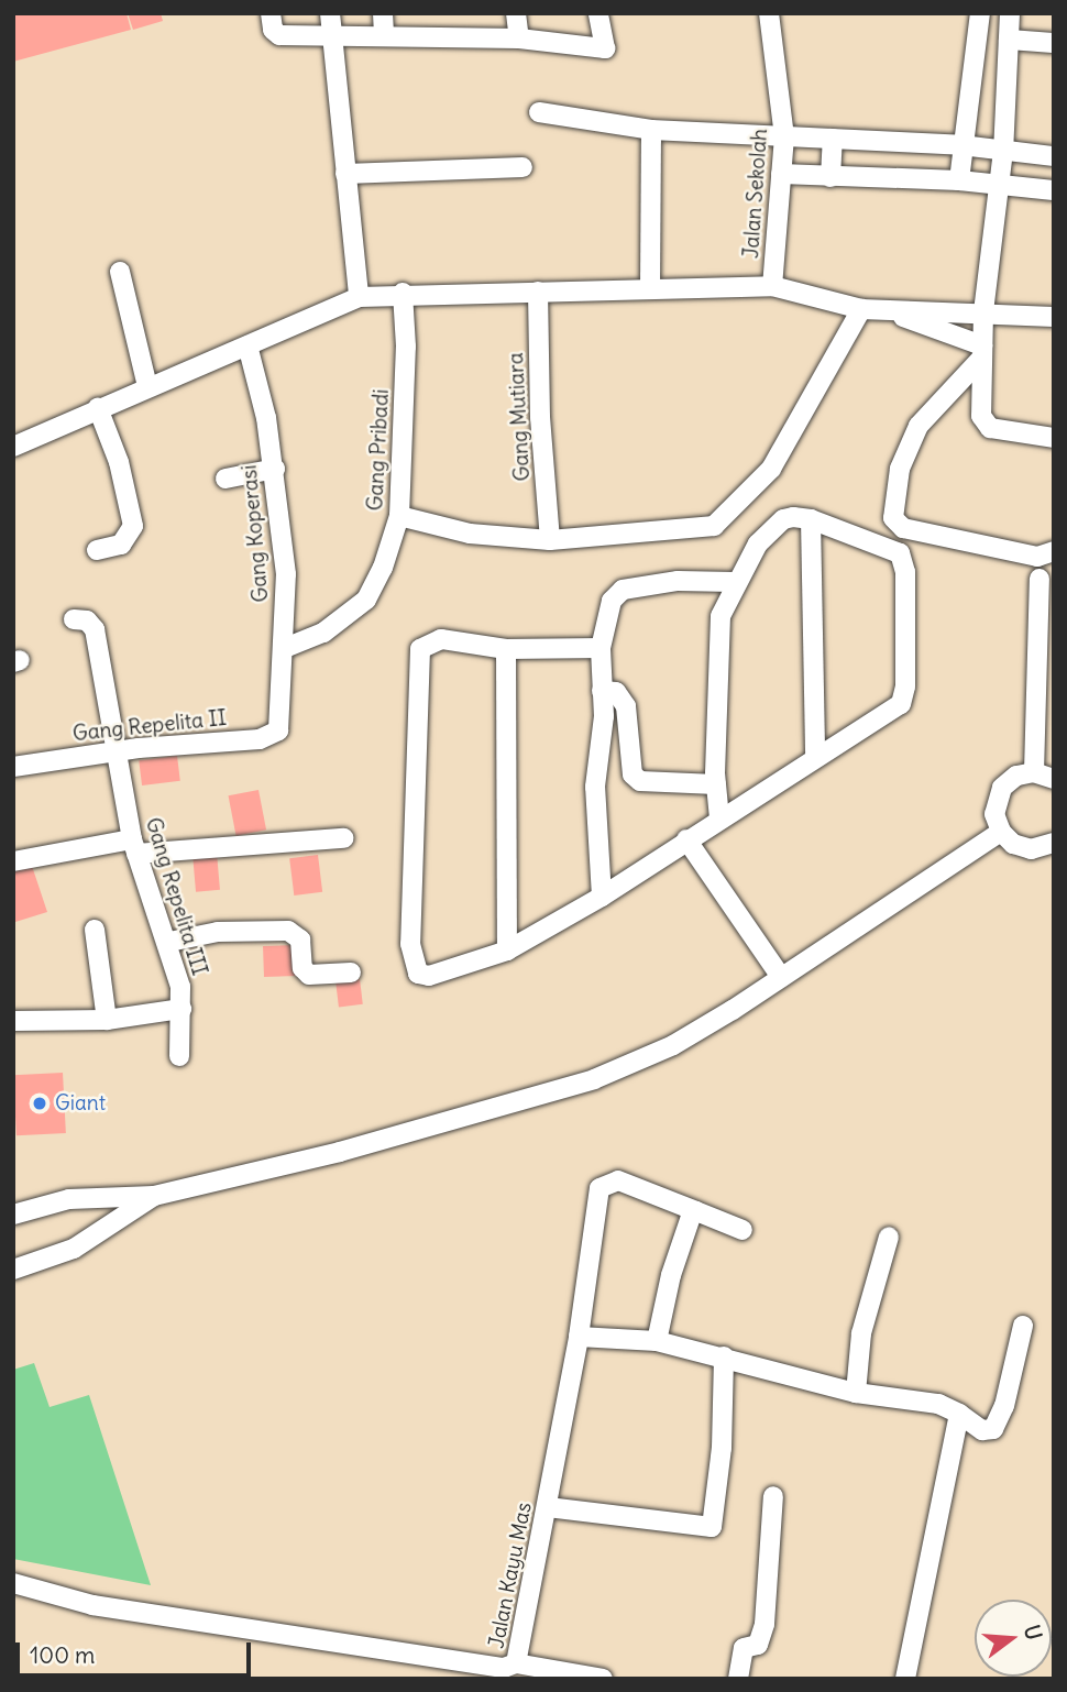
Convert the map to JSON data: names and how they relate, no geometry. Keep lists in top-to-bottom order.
{
  "streets": {
    "street": [
      "Jalan Sekolah",
      "Gang Mutiara",
      "Gang Pribadi",
      "Gang Koperasi",
      "Gang Repelita II",
      "Gang Repelita III",
      "Jalan Kayu Mas"
    ]
  },
  "crossings": [
    ["Gang Pribadi", "Gang Koperasi"],
    ["Gang Koperasi", "Gang Repelita II"],
    ["Gang Repelita II", "Gang Repelita III"]
  ],
  "places": ["Giant"],
  "scale_bar": "100 m",
  "north": "right"
}
